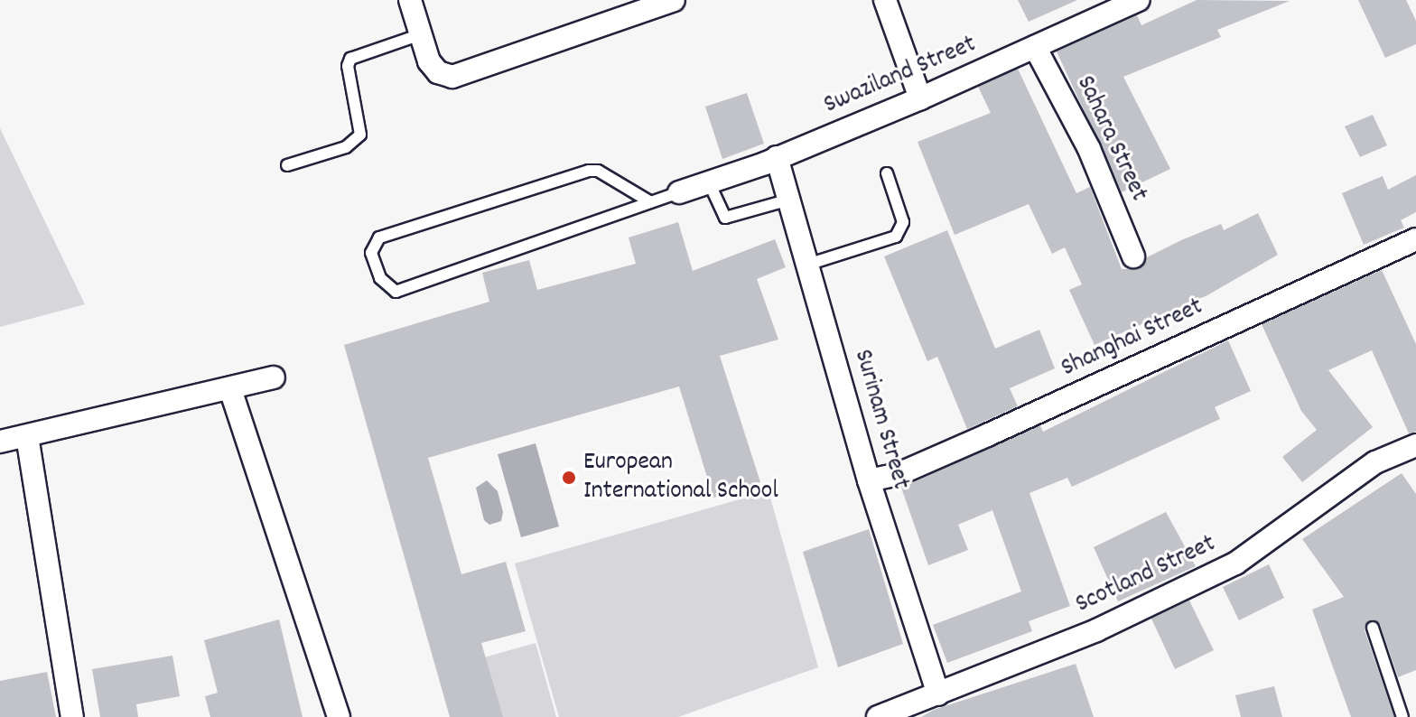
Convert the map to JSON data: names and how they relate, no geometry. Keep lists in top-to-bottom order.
{
  "streets": {
    "street": [
      "Swaziland Street",
      "Sahara Street",
      "Shanghai Street",
      "Surinam Street",
      "Scotland Street"
    ]
  },
  "crossings": [
    ["Swaziland Street", "Sahara Street"],
    ["Swaziland Street", "Surinam Street"],
    ["Shanghai Street", "Surinam Street"],
    ["Surinam Street", "Scotland Street"]
  ],
  "places": ["European International School"]
}
